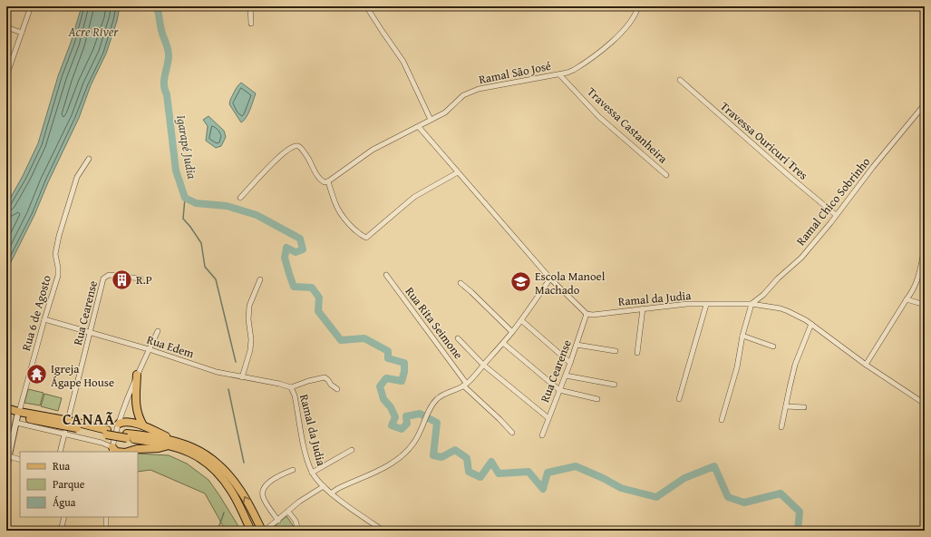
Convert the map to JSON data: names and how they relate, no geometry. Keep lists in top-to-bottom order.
{
  "streets": {
    "street": [
      "Ramal São José",
      "Travessa Castanheira",
      "Travessa Ouricuri Tres",
      "Ramal Chico Sobrinho",
      "Ramal da Judia",
      "Rua 6 de Agosto",
      "Rua Cearense",
      "Rua Rita Seimone",
      "Rua Edem"
    ]
  },
  "crossings": [
    ["Ramal São José", "Travessa Castanheira"],
    ["Travessa Ouricuri Tres", "Ramal Chico Sobrinho"],
    ["Ramal Chico Sobrinho", "Ramal da Judia"],
    ["Ramal da Judia", "Rua Cearense"],
    ["Ramal da Judia", "Rua Edem"],
    ["Rua 6 de Agosto", "Rua Edem"],
    ["Rua Cearense", "Rua Edem"]
  ],
  "districts": ["CANAÃ"],
  "water": ["Acre River", "Igarapé Judia"],
  "places": {
    "building": ["R.P"],
    "school or university": ["Escola Manoel Machado"],
    "temple": ["Igreja Ágape House"]
  },
  "legend": ["Rua", "Parque", "Água"]
}
